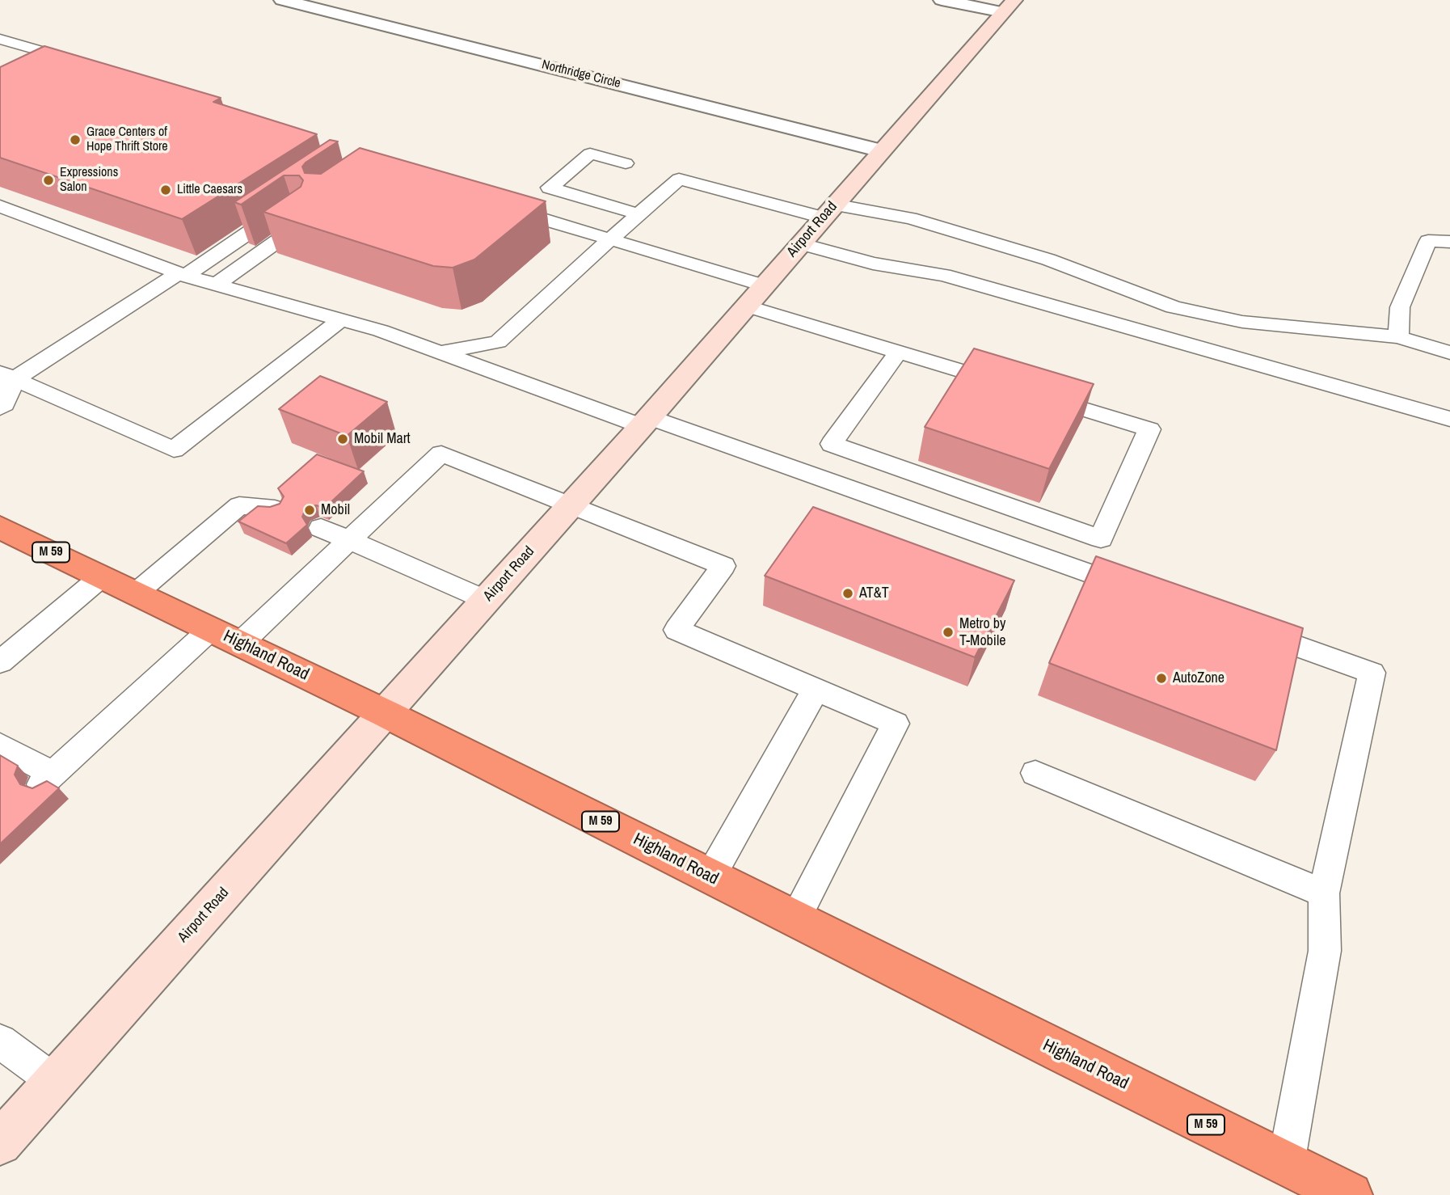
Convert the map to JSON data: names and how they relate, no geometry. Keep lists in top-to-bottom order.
{
  "streets": {
    "highway": ["M 59", "Highland Road"],
    "street": ["Northridge Circle", "Airport Road"]
  },
  "crossings": [
    ["Northridge Circle", "Airport Road"],
    ["Airport Road", "Highland Road"]
  ],
  "places": [
    "Grace Centers of Hope Thrift Store",
    "Expressions Salon",
    "Little Caesars",
    "Mobil Mart",
    "Mobil",
    "AT&T",
    "Metro by T-Mobile",
    "AutoZone"
  ]
}
